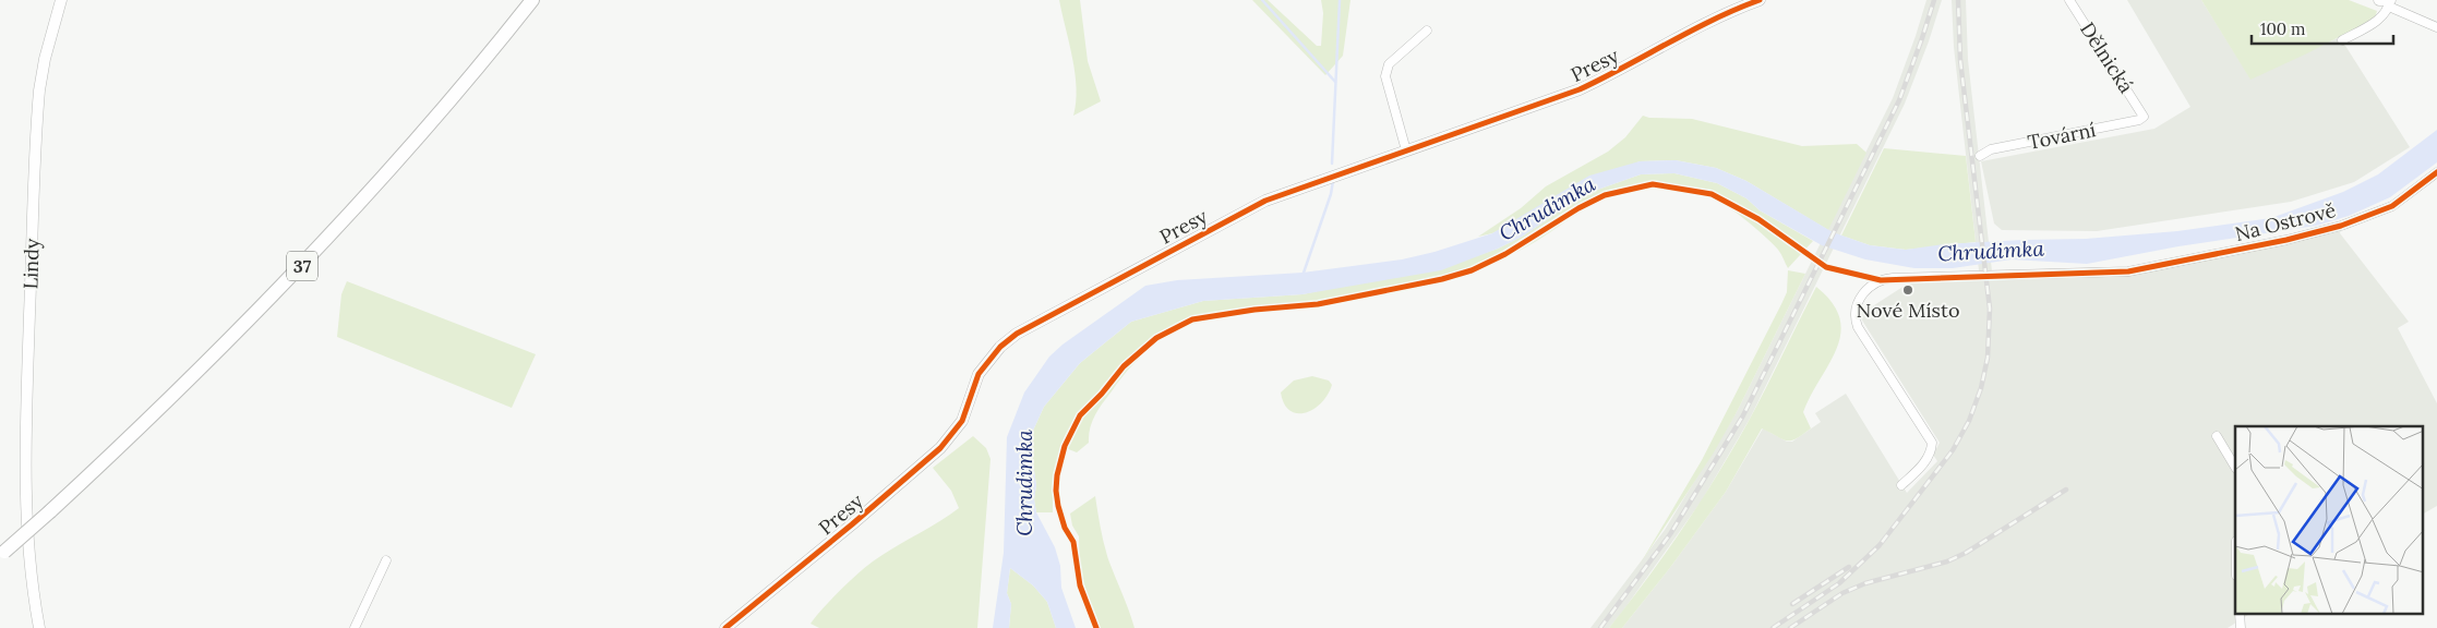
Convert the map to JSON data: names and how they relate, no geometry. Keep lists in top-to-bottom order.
{
  "streets": {
    "main road": ["37"],
    "street": [
      "Dělnická",
      "Presy",
      "Tovární",
      "Na Ostrově",
      "Lindy"
    ]
  },
  "crossings": [
    ["Dělnická", "Tovární"]
  ],
  "water": ["Chrudimka"],
  "places": ["Nové Místo"],
  "scale_bar": "100 m"
}
